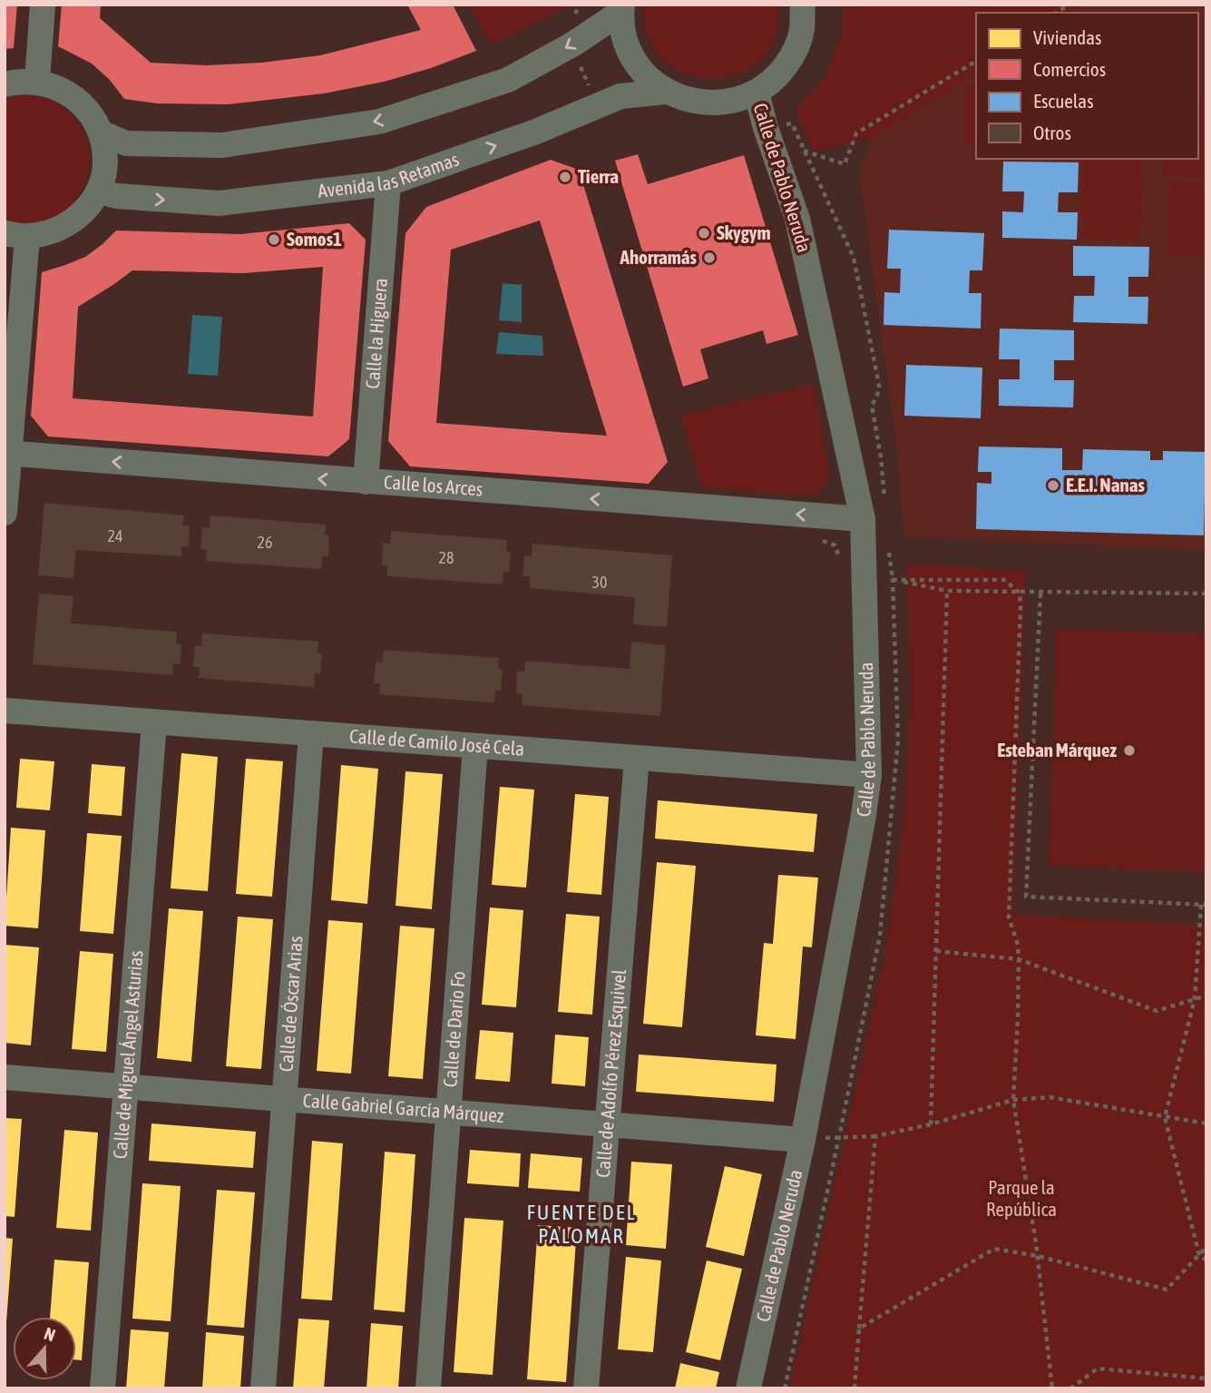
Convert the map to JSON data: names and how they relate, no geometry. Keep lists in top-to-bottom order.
{
  "streets": {
    "street": [
      "Avenida las Retamas",
      "Calle de Pablo Neruda",
      "Calle la Higuera",
      "Calle los Arces",
      "Calle de Camilo José Cela",
      "Calle de Óscar Arias",
      "Calle de Dario Fo",
      "Calle de Miguel Ángel Asturias",
      "Calle de Adolfo Pérez Esquivel",
      "Calle Gabriel García Márquez"
    ]
  },
  "crossings": [
    ["Avenida las Retamas", "Calle la Higuera"],
    ["Calle de Pablo Neruda", "Calle los Arces"],
    ["Calle de Pablo Neruda", "Calle de Camilo José Cela"],
    ["Calle de Pablo Neruda", "Calle Gabriel García Márquez"],
    ["Calle la Higuera", "Calle los Arces"],
    ["Calle de Camilo José Cela", "Calle de Óscar Arias"],
    ["Calle de Camilo José Cela", "Calle de Dario Fo"],
    ["Calle de Camilo José Cela", "Calle de Miguel Ángel Asturias"],
    ["Calle de Camilo José Cela", "Calle de Adolfo Pérez Esquivel"],
    ["Calle de Óscar Arias", "Calle Gabriel García Márquez"],
    ["Calle de Dario Fo", "Calle Gabriel García Márquez"],
    ["Calle de Miguel Ángel Asturias", "Calle Gabriel García Márquez"],
    ["Calle de Adolfo Pérez Esquivel", "Calle Gabriel García Márquez"]
  ],
  "one_way": ["Calle los Arces"],
  "districts": ["FUENTE DEL PALOMAR"],
  "parks": ["Parque la República"],
  "places": [
    "Tierra",
    "Skygym",
    "Somos1",
    "Ahorramás",
    "E.E.I. Nanas",
    "Esteban Márquez"
  ],
  "house_numbers": [
    "24",
    "26",
    "28",
    "30"
  ],
  "legend": [
    "Viviendas",
    "Comercios",
    "Escuelas",
    "Otros"
  ],
  "north": "top"
}
